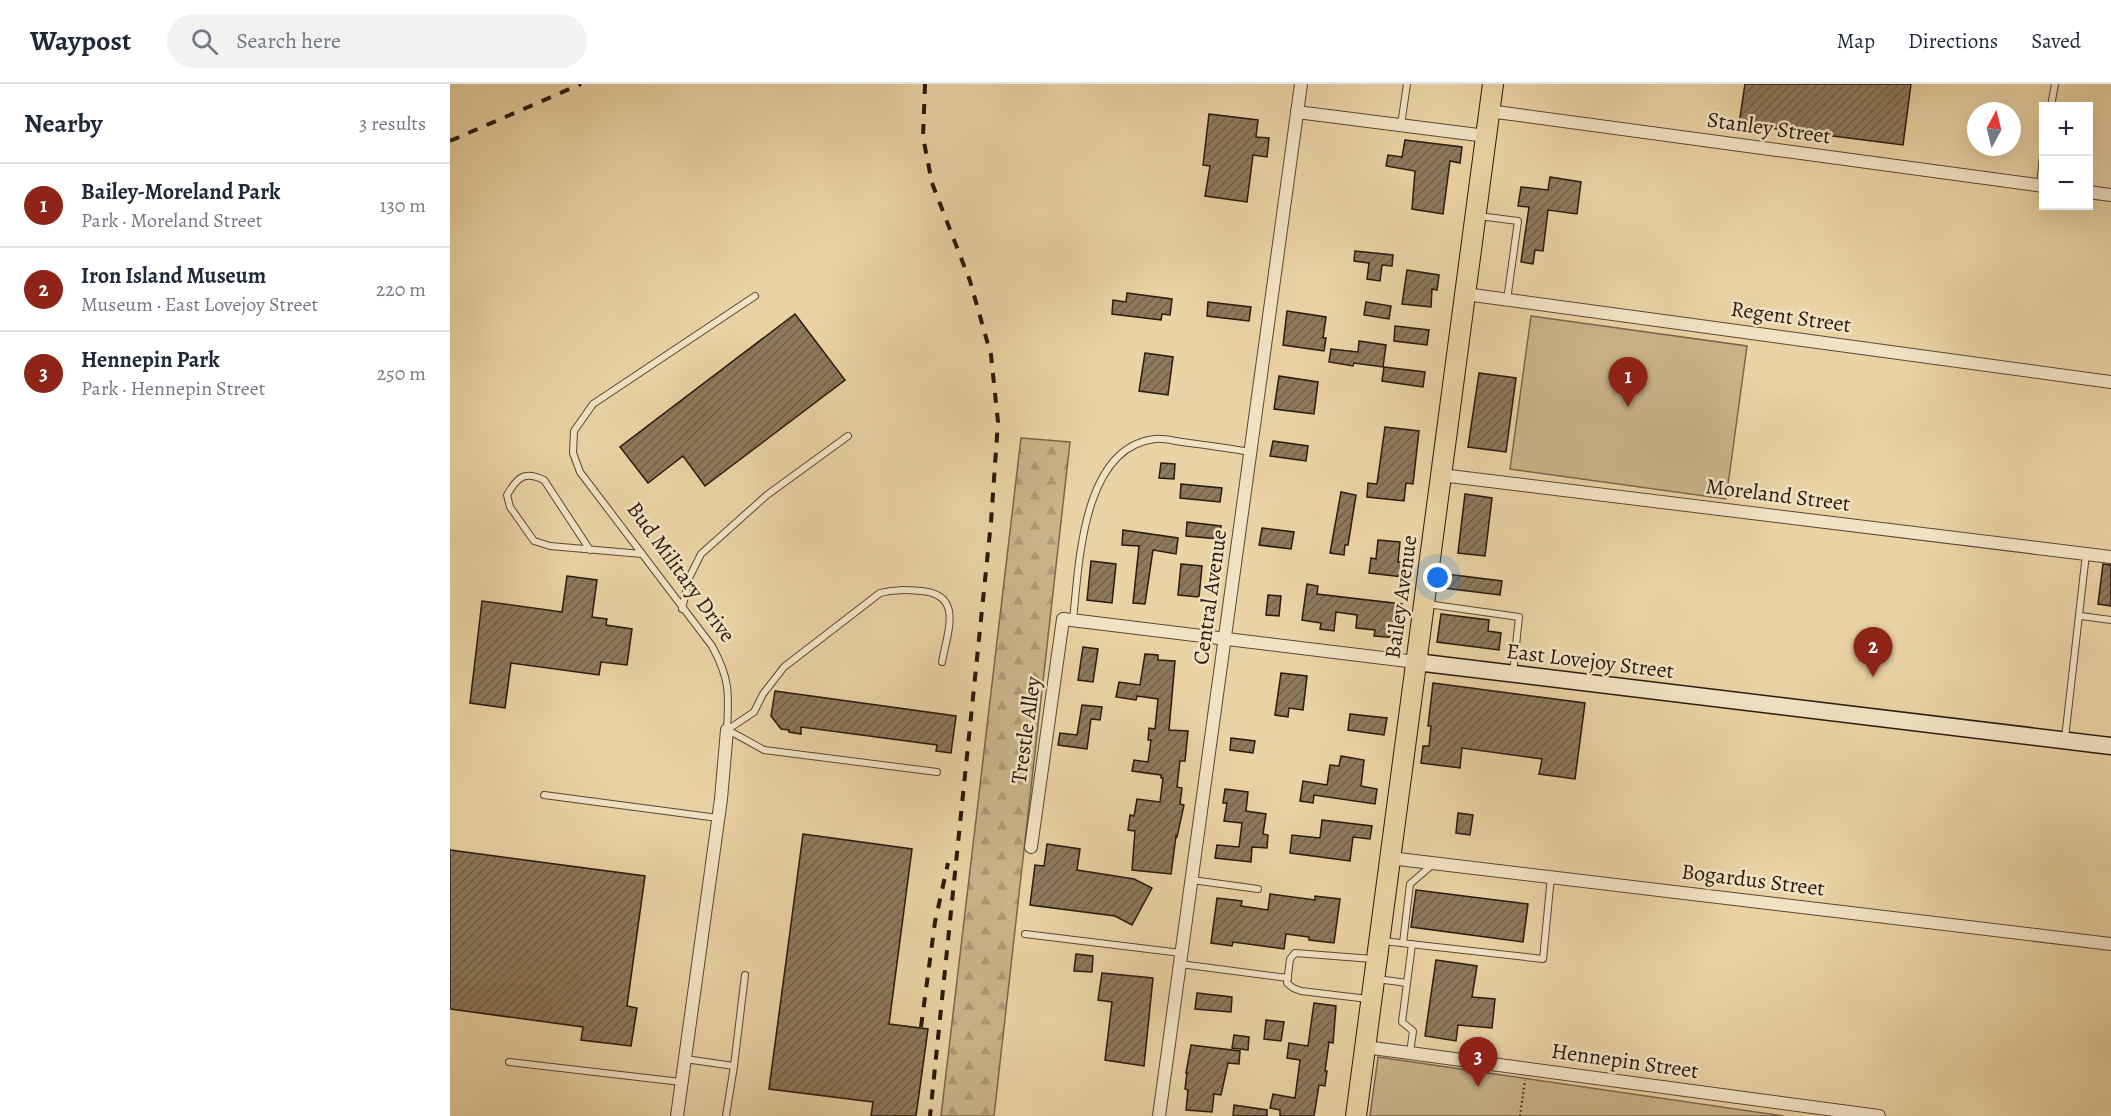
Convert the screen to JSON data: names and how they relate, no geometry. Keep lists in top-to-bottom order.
{
  "streets": {
    "main road": ["Bailey Avenue"],
    "street": [
      "Stanley Street",
      "Regent Street",
      "Moreland Street",
      "Bud Military Drive",
      "Central Avenue",
      "East Lovejoy Street",
      "Trestle Alley",
      "Bogardus Street",
      "Hennepin Street"
    ]
  },
  "crossings": [
    ["Stanley Street", "Bailey Avenue"],
    ["Regent Street", "Bailey Avenue"],
    ["Moreland Street", "Bailey Avenue"],
    ["Central Avenue", "East Lovejoy Street"],
    ["Central Avenue", "Trestle Alley"],
    ["Bailey Avenue", "East Lovejoy Street"],
    ["Bailey Avenue", "Bogardus Street"],
    ["Bailey Avenue", "Hennepin Street"],
    ["East Lovejoy Street", "Trestle Alley"]
  ],
  "north": "top",
  "page": {
    "header": "Waypost",
    "search": "Search here",
    "nav": ["Map", "Directions", "Saved"],
    "heading": ["Nearby", "3 results"],
    "map_buttons": ["+", "−"],
    "list": [
      {
        "mark": "1",
        "name": "Bailey-Moreland Park",
        "note": "Park · Moreland Street",
        "value": "130 m"
      },
      {
        "mark": "2",
        "name": "Iron Island Museum",
        "note": "Museum · East Lovejoy Street",
        "value": "220 m"
      },
      {
        "mark": "3",
        "name": "Hennepin Park",
        "note": "Park · Hennepin Street",
        "value": "250 m"
      }
    ],
    "pins": ["1", "2", "3"]
  }
}
